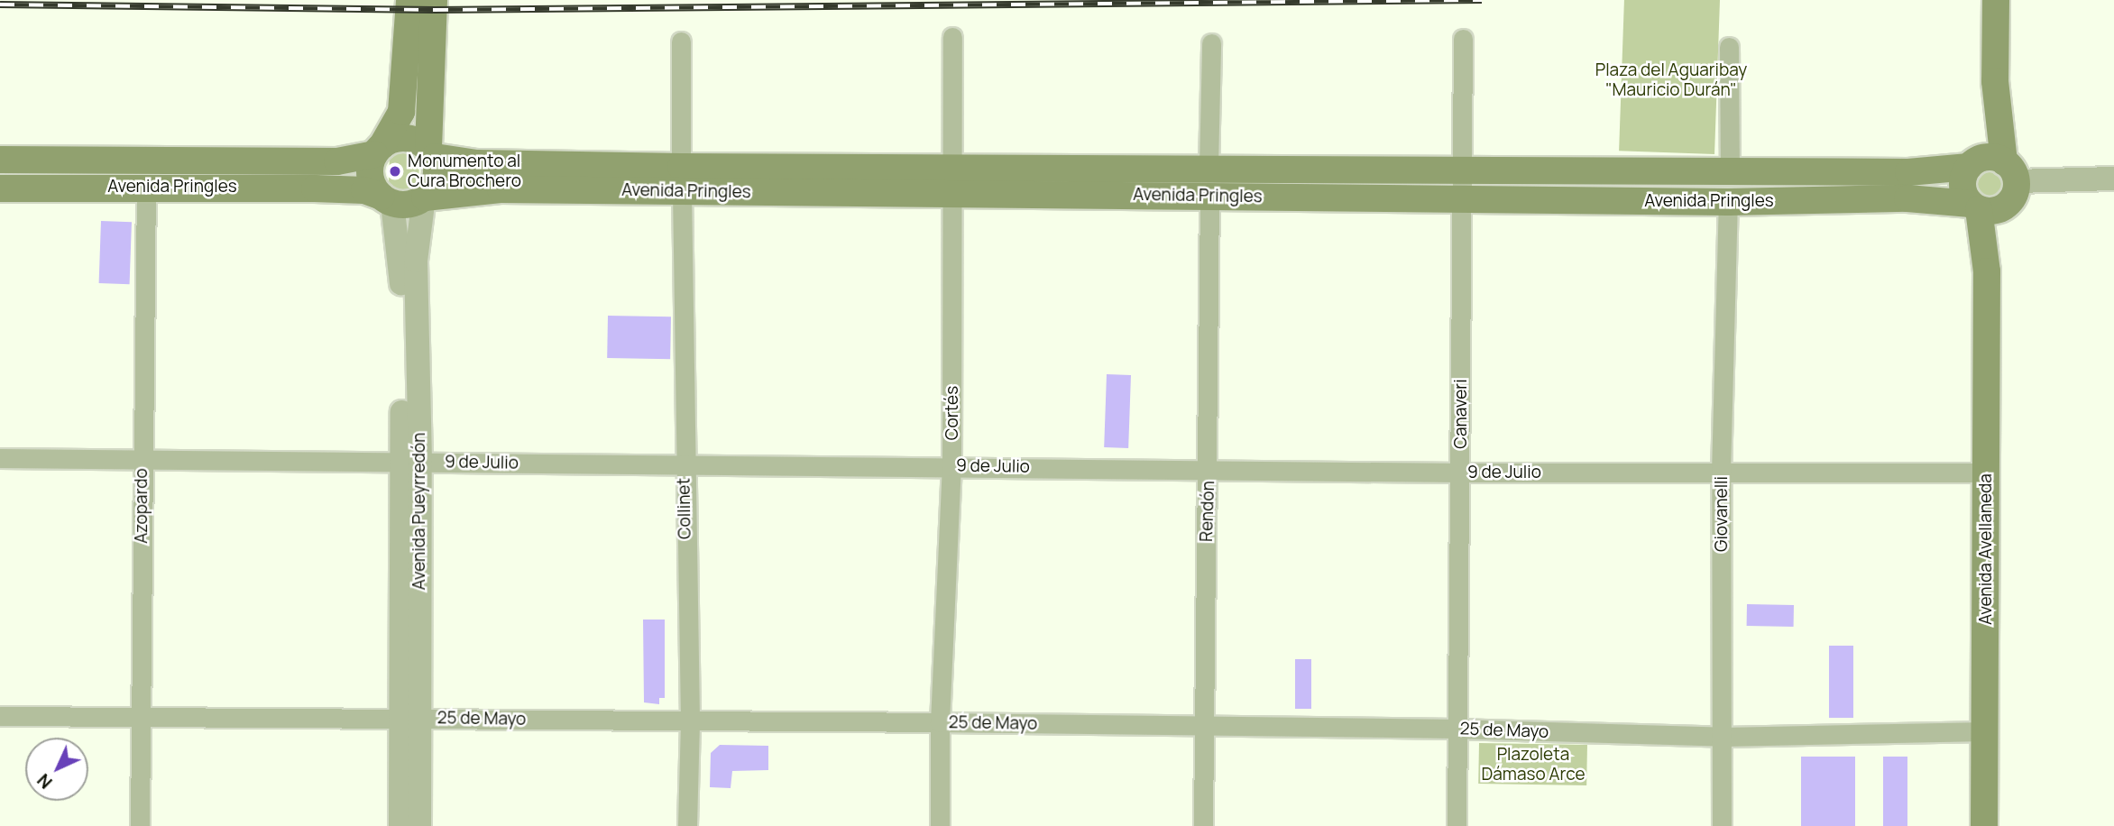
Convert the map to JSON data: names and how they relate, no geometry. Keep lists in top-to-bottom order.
{
  "streets": {
    "main road": ["Avenida Pringles", "Avenida Avellaneda"],
    "street": [
      "Cortés",
      "Canaveri",
      "9 de Julio",
      "Azopardo",
      "Collinet",
      "Avenida Pueyrredón",
      "Rendón",
      "Giovanelli",
      "25 de Mayo"
    ]
  },
  "crossings": [
    ["Avenida Pringles", "Cortés"],
    ["Avenida Pringles", "Canaveri"],
    ["Avenida Pringles", "Azopardo"],
    ["Avenida Pringles", "Collinet"],
    ["Avenida Pringles", "Avenida Pueyrredón"],
    ["Avenida Pringles", "Rendón"],
    ["Avenida Pringles", "Giovanelli"],
    ["Avenida Pringles", "Avenida Avellaneda"],
    ["Cortés", "9 de Julio"],
    ["Cortés", "25 de Mayo"],
    ["Canaveri", "9 de Julio"],
    ["Canaveri", "25 de Mayo"],
    ["9 de Julio", "Azopardo"],
    ["9 de Julio", "Collinet"],
    ["9 de Julio", "Avenida Pueyrredón"],
    ["9 de Julio", "Rendón"],
    ["9 de Julio", "Giovanelli"],
    ["9 de Julio", "Avenida Avellaneda"],
    ["Azopardo", "25 de Mayo"],
    ["Collinet", "25 de Mayo"],
    ["Avenida Pueyrredón", "25 de Mayo"],
    ["Rendón", "25 de Mayo"],
    ["Giovanelli", "25 de Mayo"],
    ["Avenida Avellaneda", "25 de Mayo"]
  ],
  "parks": ["Plaza del Aguaribay \"Mauricio Durán\"", "Plazoleta Dámaso Arce"],
  "places": ["Monumento al Cura Brochero"],
  "north": "bottom left"
}
